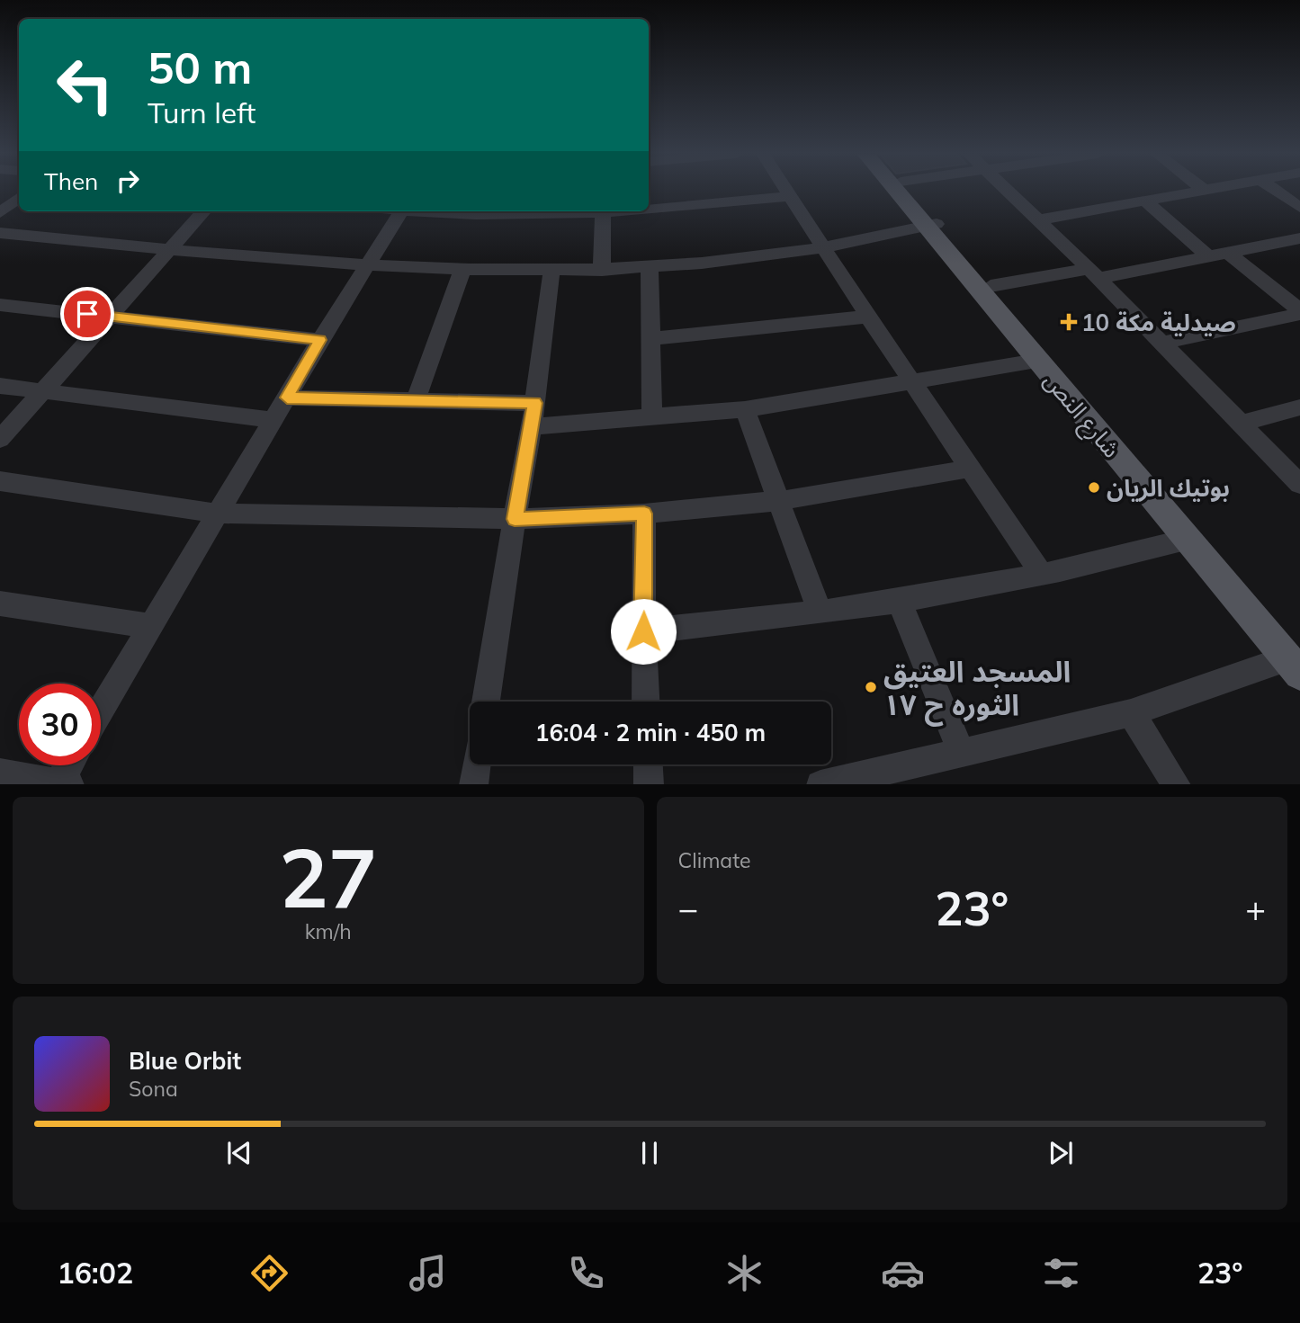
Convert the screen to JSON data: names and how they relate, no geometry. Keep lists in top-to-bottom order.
{
  "streets": {
    "main road": ["شارع النص"]
  },
  "places": {
    "health": ["صيدلية مكة 10"],
    "other": ["بوتيك الريان", "المسجد العتيق الثوره ح ١٧"]
  },
  "page": {
    "turn": ["50 m", "Turn left"],
    "then": "Then",
    "limit": "30",
    "trip": "16:04 · 2 min · 450 m",
    "tile": [
      ["27", "km/h"],
      "Climate"
    ],
    "heat": ["−", "23°", "+"],
    "song": ["Blue Orbit", "Sona"],
    "tabs": ["16:02", "23°"]
  }
}
